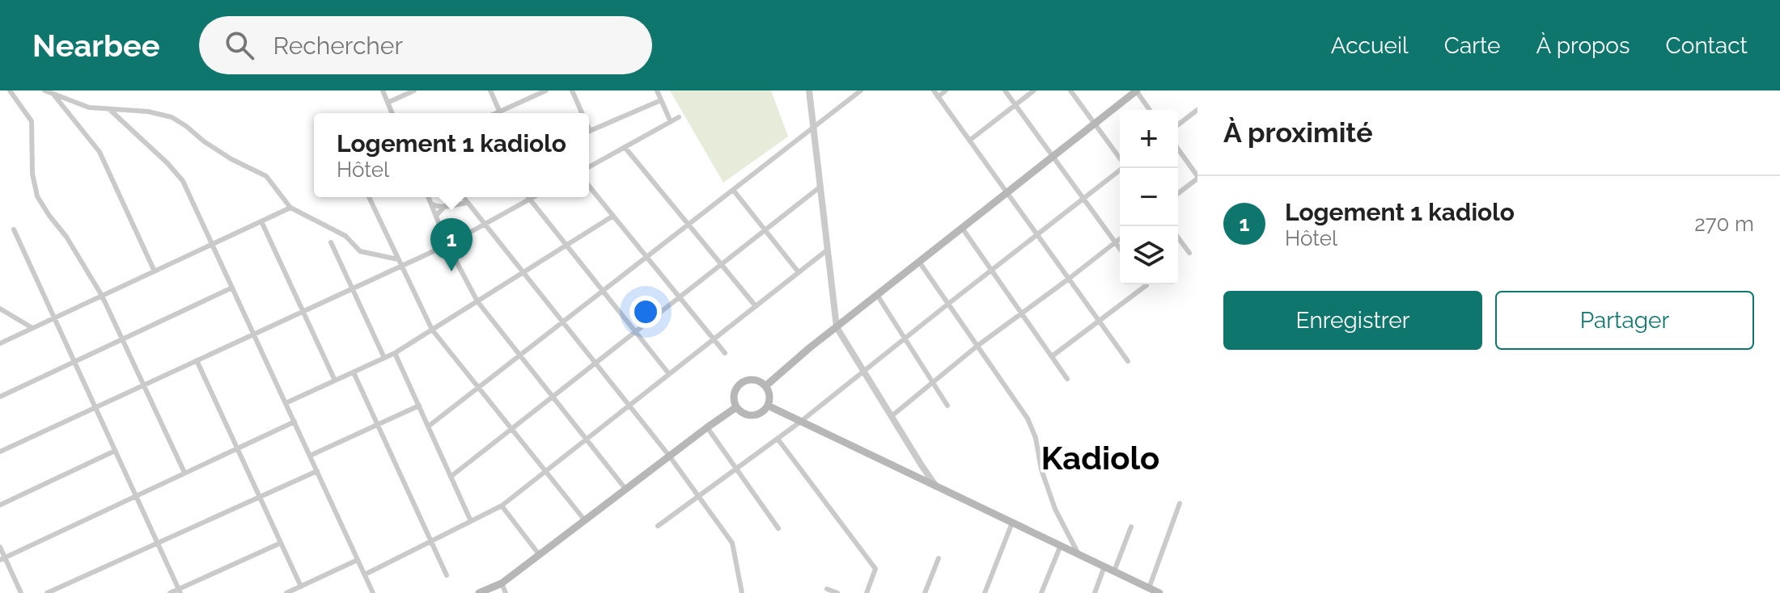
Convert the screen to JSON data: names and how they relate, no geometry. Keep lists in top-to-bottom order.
{
  "districts": ["Kadiolo"],
  "page": {
    "header": "Nearbee",
    "search": "Rechercher",
    "nav": [
      "Accueil",
      "Carte",
      "À propos",
      "Contact"
    ],
    "heading": "À proximité",
    "map_buttons": ["+", "−"],
    "popup": ["Logement 1 kadiolo", "Hôtel"],
    "list": [
      {
        "mark": "1",
        "name": "Logement 1 kadiolo",
        "note": "Hôtel",
        "value": "270 m"
      }
    ],
    "pins": "1",
    "buttons": ["Enregistrer", "Partager"]
  }
}
